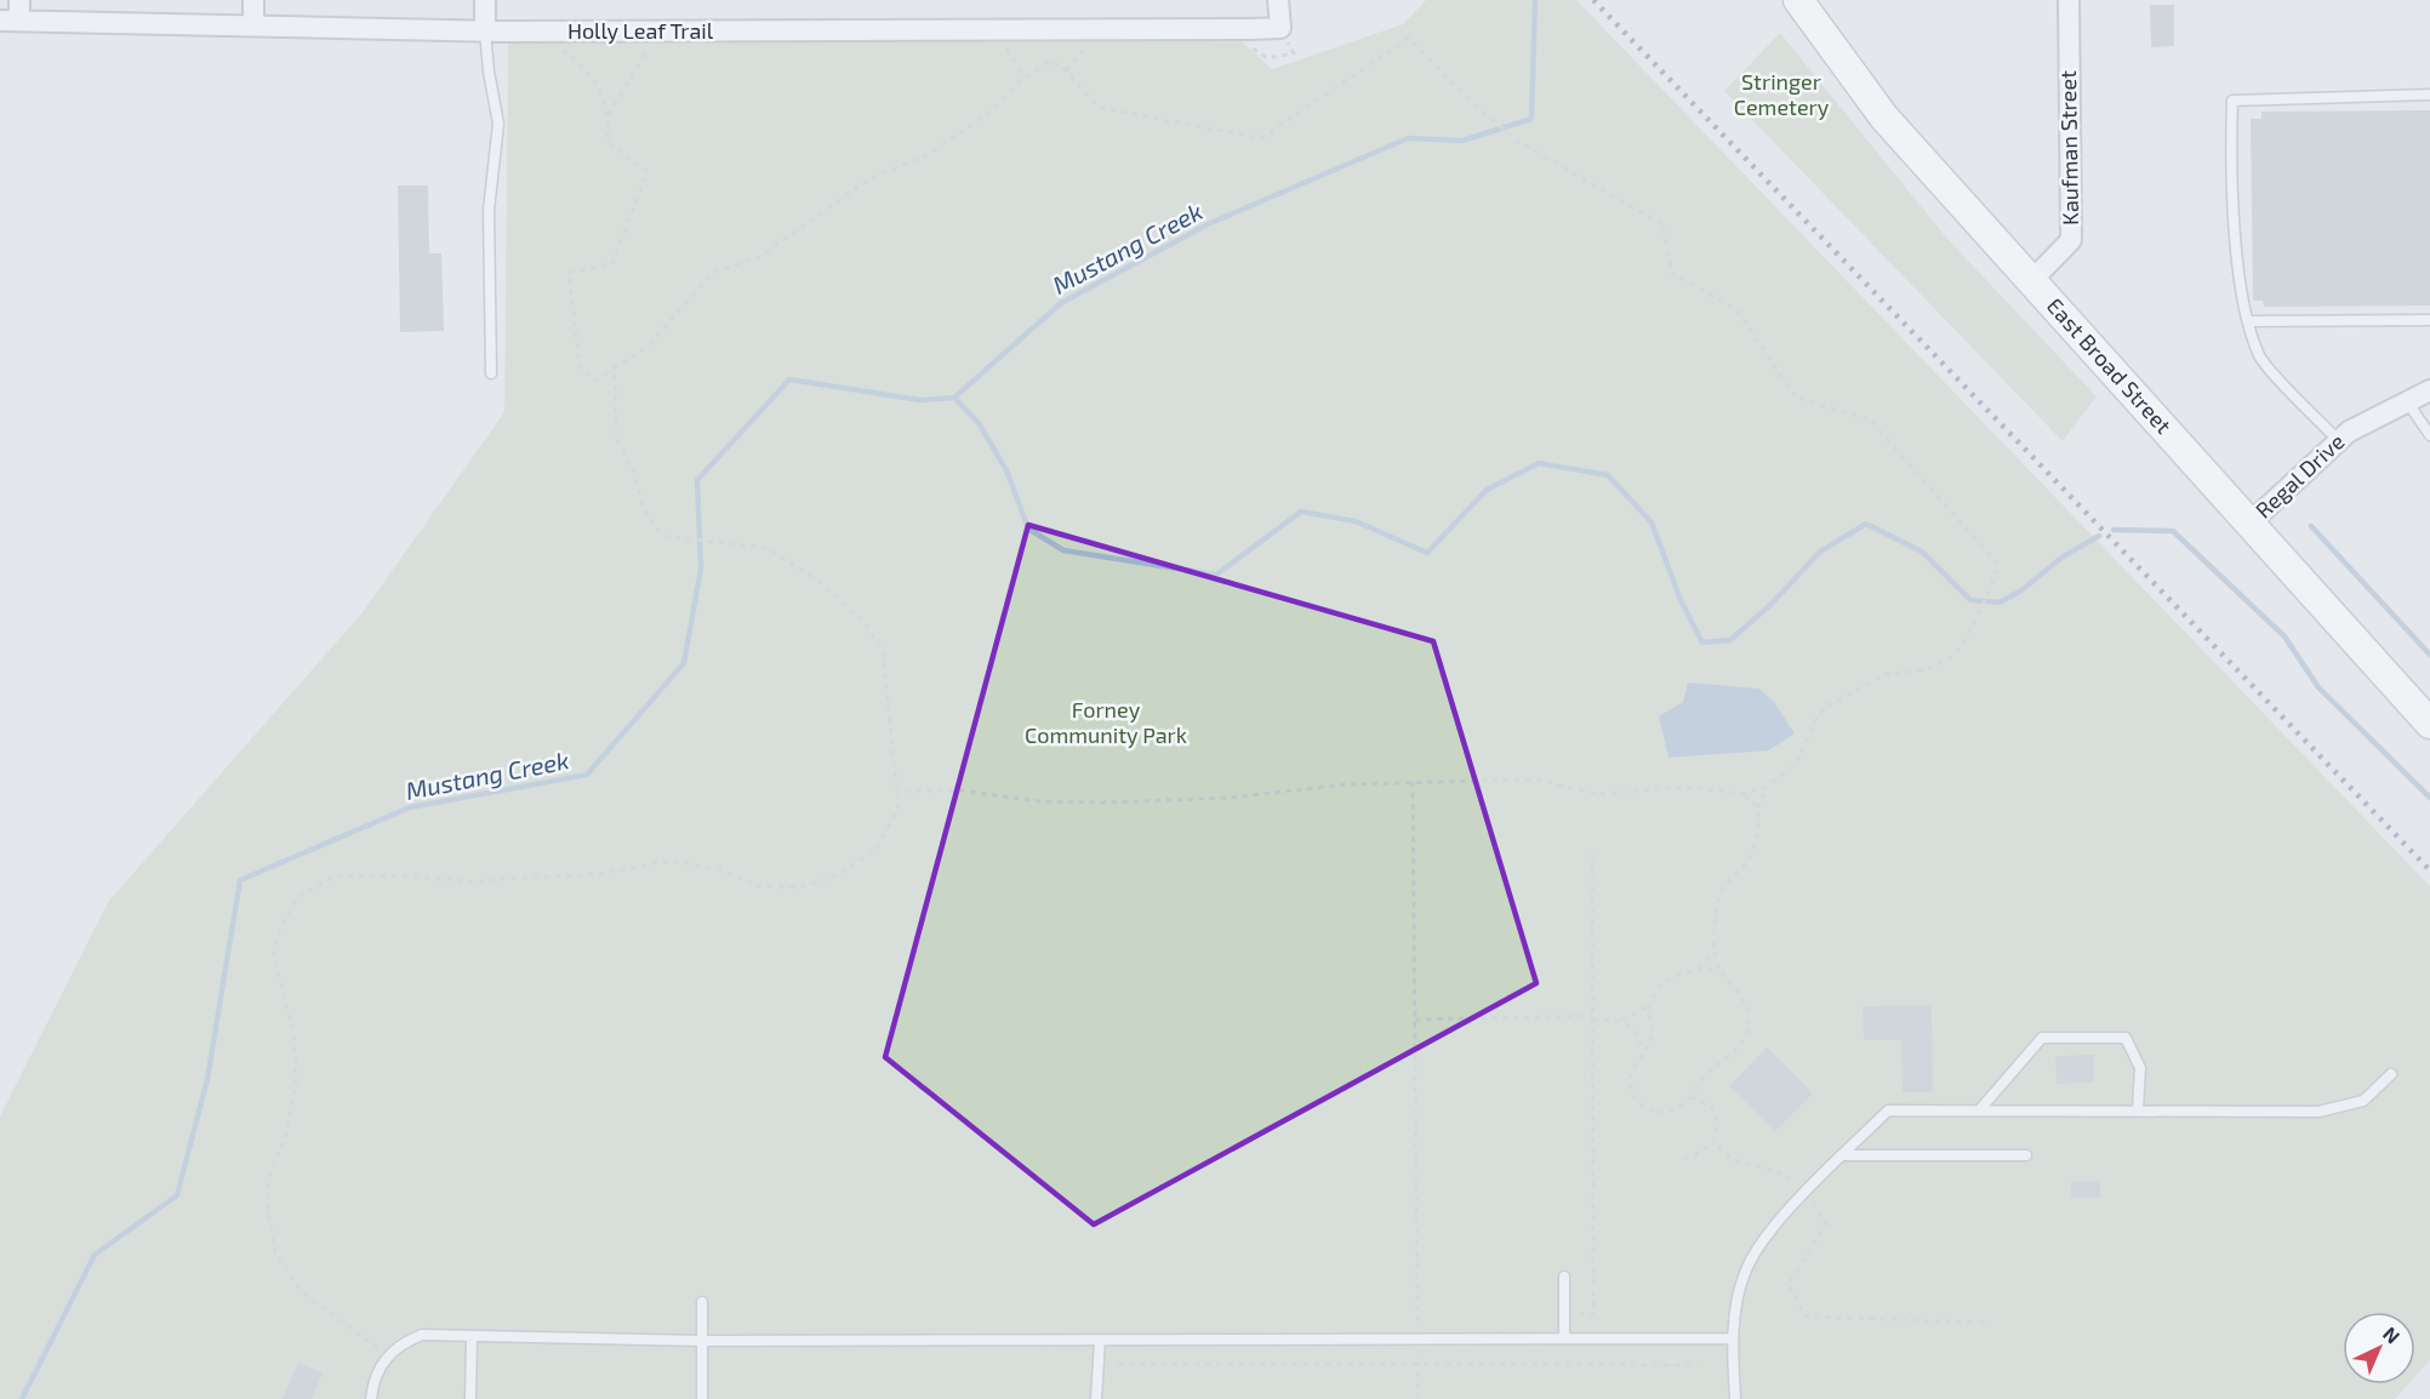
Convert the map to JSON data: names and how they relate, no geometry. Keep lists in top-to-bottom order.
{
  "streets": {
    "main road": ["East Broad Street"],
    "street": ["Holly Leaf Trail", "Kaufman Street", "Regal Drive"]
  },
  "crossings": [
    ["Kaufman Street", "East Broad Street"],
    ["East Broad Street", "Regal Drive"]
  ],
  "water": ["Mustang Creek"],
  "parks": ["Stringer Cemetery", "Forney Community Park"],
  "north": "top right"
}
